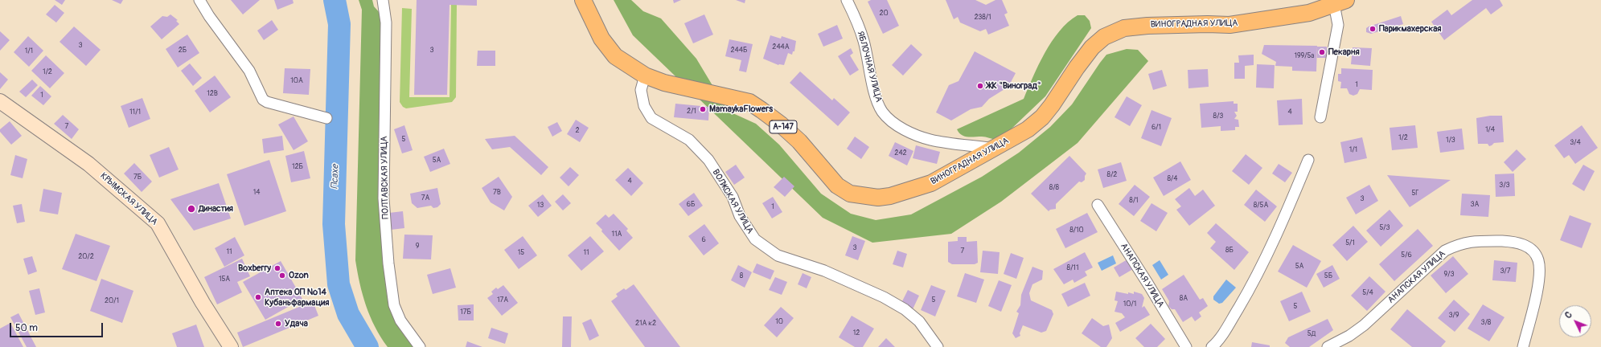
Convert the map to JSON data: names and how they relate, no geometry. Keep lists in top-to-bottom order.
{
  "streets": {
    "main road": ["ВИНОГРАДНАЯ УЛИЦА", "А-147"],
    "street": [
      "ЯБЛОЧНАЯ УЛИЦА",
      "ПОЛТАВСКАЯ УЛИЦА",
      "КРЫМСКАЯ УЛИЦА",
      "ВОЛЖСКАЯ УЛИЦА",
      "АНАПСКАЯ УЛИЦА"
    ]
  },
  "crossings": [
    ["ВИНОГРАДНАЯ УЛИЦА", "ЯБЛОЧНАЯ УЛИЦА"],
    ["ВИНОГРАДНАЯ УЛИЦА", "ВОЛЖСКАЯ УЛИЦА"]
  ],
  "water": ["Псахе"],
  "places": [
    "Парикмахерская",
    "Пекарня",
    "ЖК \"Виноград\"",
    "MamaykaFlowers",
    "Династия",
    "Boxberry",
    "Ozon",
    "Аптека ОП №14 Кубаньфармация",
    "Удача"
  ],
  "house_numbers": [
    "20",
    "238/1",
    "3",
    "244А",
    "2Б",
    "3",
    "244Б",
    "1/1",
    "199/5а",
    "1/2",
    "10А",
    "1",
    "12В",
    "1",
    "2/1",
    "11/1",
    "4",
    "8/3",
    "7",
    "6/1",
    "1/4",
    "2",
    "1/2",
    "5",
    "1/3",
    "3/4",
    "1/1",
    "242",
    "5А",
    "12Б",
    "8/2",
    "7Б",
    "8/4",
    "4",
    "3/3",
    "8/8",
    "14",
    "7В",
    "5Г",
    "7А",
    "3",
    "8/1",
    "6Б",
    "3А",
    "13",
    "8/5А",
    "1",
    "5/3",
    "8/10",
    "11А",
    "6",
    "5/1",
    "9",
    "3",
    "8Б",
    "7",
    "11",
    "15",
    "11",
    "5/6",
    "20/2",
    "5А",
    "8/11",
    "3/7",
    "9/3",
    "8",
    "5Б",
    "15А",
    "5/4",
    "8А",
    "17А",
    "5",
    "20/1",
    "10/1",
    "5",
    "17Б",
    "3/9",
    "10",
    "3/8",
    "21А к2",
    "12",
    "5Д"
  ],
  "scale_bar": "50 m",
  "north": "top left"
}
